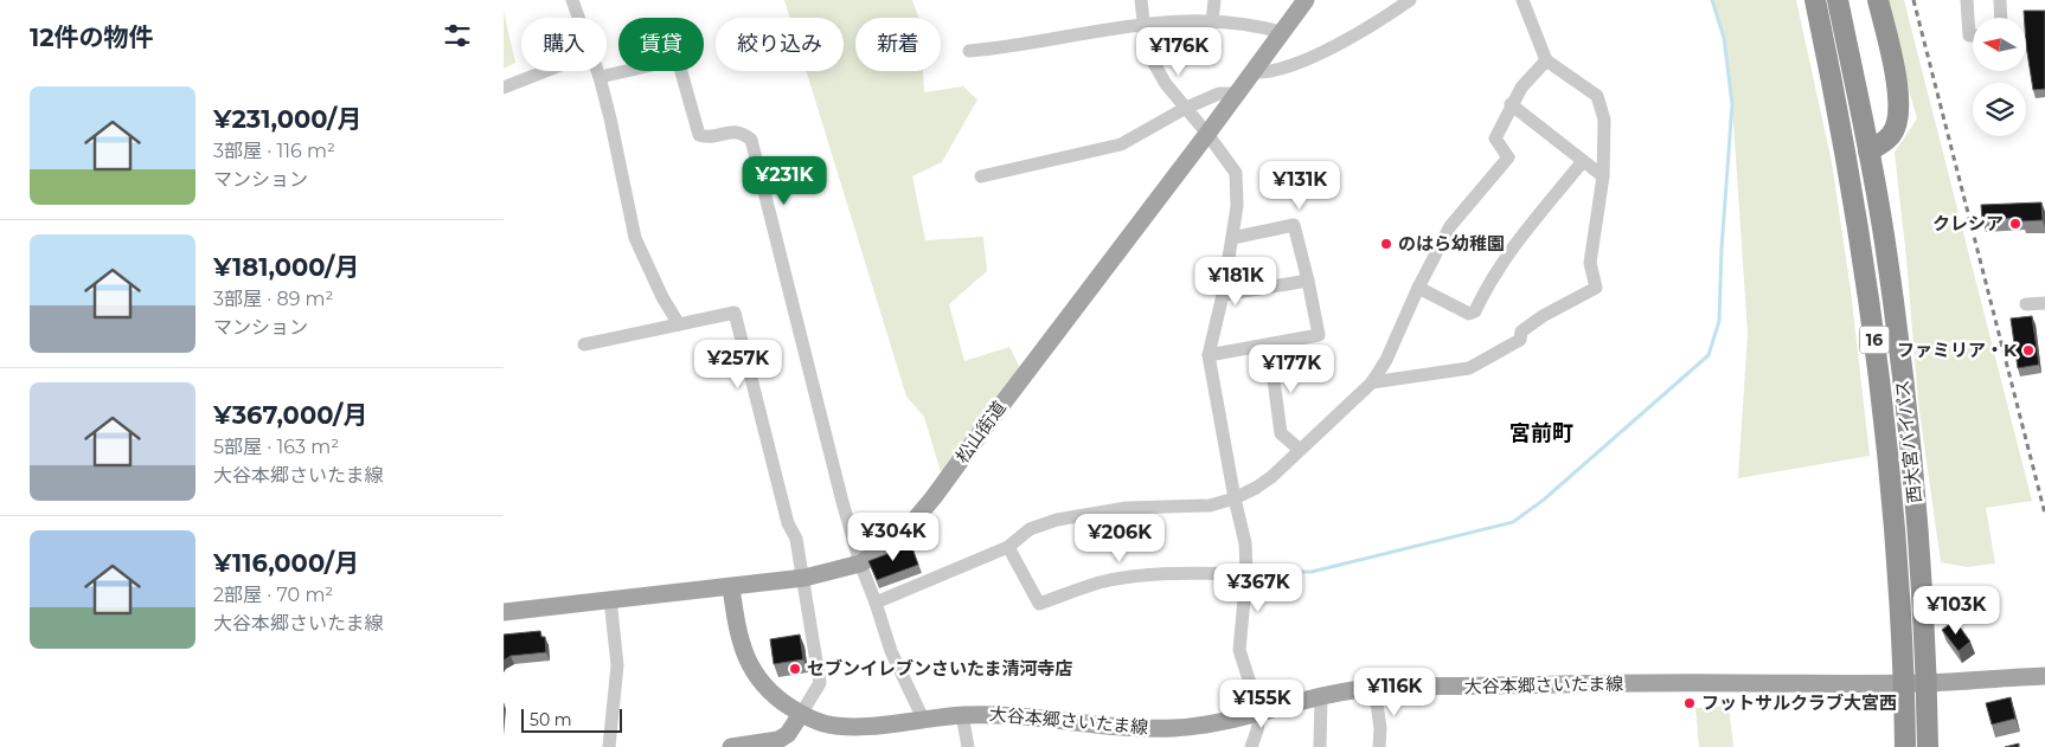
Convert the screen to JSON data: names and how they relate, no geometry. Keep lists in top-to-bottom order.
{
  "streets": {
    "highway": ["16", "西大宮バイパス"],
    "main road": ["松山街道", "大谷本郷さいたま線"]
  },
  "crossings": [
    ["松山街道", "大谷本郷さいたま線"],
    ["西大宮バイパス", "大谷本郷さいたま線"]
  ],
  "districts": ["宮前町"],
  "places": [
    "クレシア",
    "のはら幼稚園",
    "ファミリア・K",
    "セブンイレブンさいたま清河寺店",
    "フットサルクラブ大宮西"
  ],
  "scale_bar": "50 m",
  "north": "left",
  "page": {
    "heading": "12件の物件",
    "chip": [
      "購入",
      "賃貸",
      "絞り込み",
      "新着"
    ],
    "price": [
      "¥176K",
      "¥231K",
      "¥131K",
      "¥181K",
      "¥257K",
      "¥177K",
      "¥304K",
      "¥206K",
      "¥367K",
      "¥103K",
      "¥116K",
      "¥155K"
    ],
    "list": [
      {
        "name": "¥231,000/月",
        "note": "3部屋 · 116 m² · マンション"
      },
      {
        "name": "¥181,000/月",
        "note": "3部屋 · 89 m² · マンション"
      },
      {
        "name": "¥367,000/月",
        "note": "5部屋 · 163 m² · 大谷本郷さいたま線"
      },
      {
        "name": "¥116,000/月",
        "note": "2部屋 · 70 m² · 大谷本郷さいたま線"
      }
    ],
    "scale": "50 m"
  }
}
